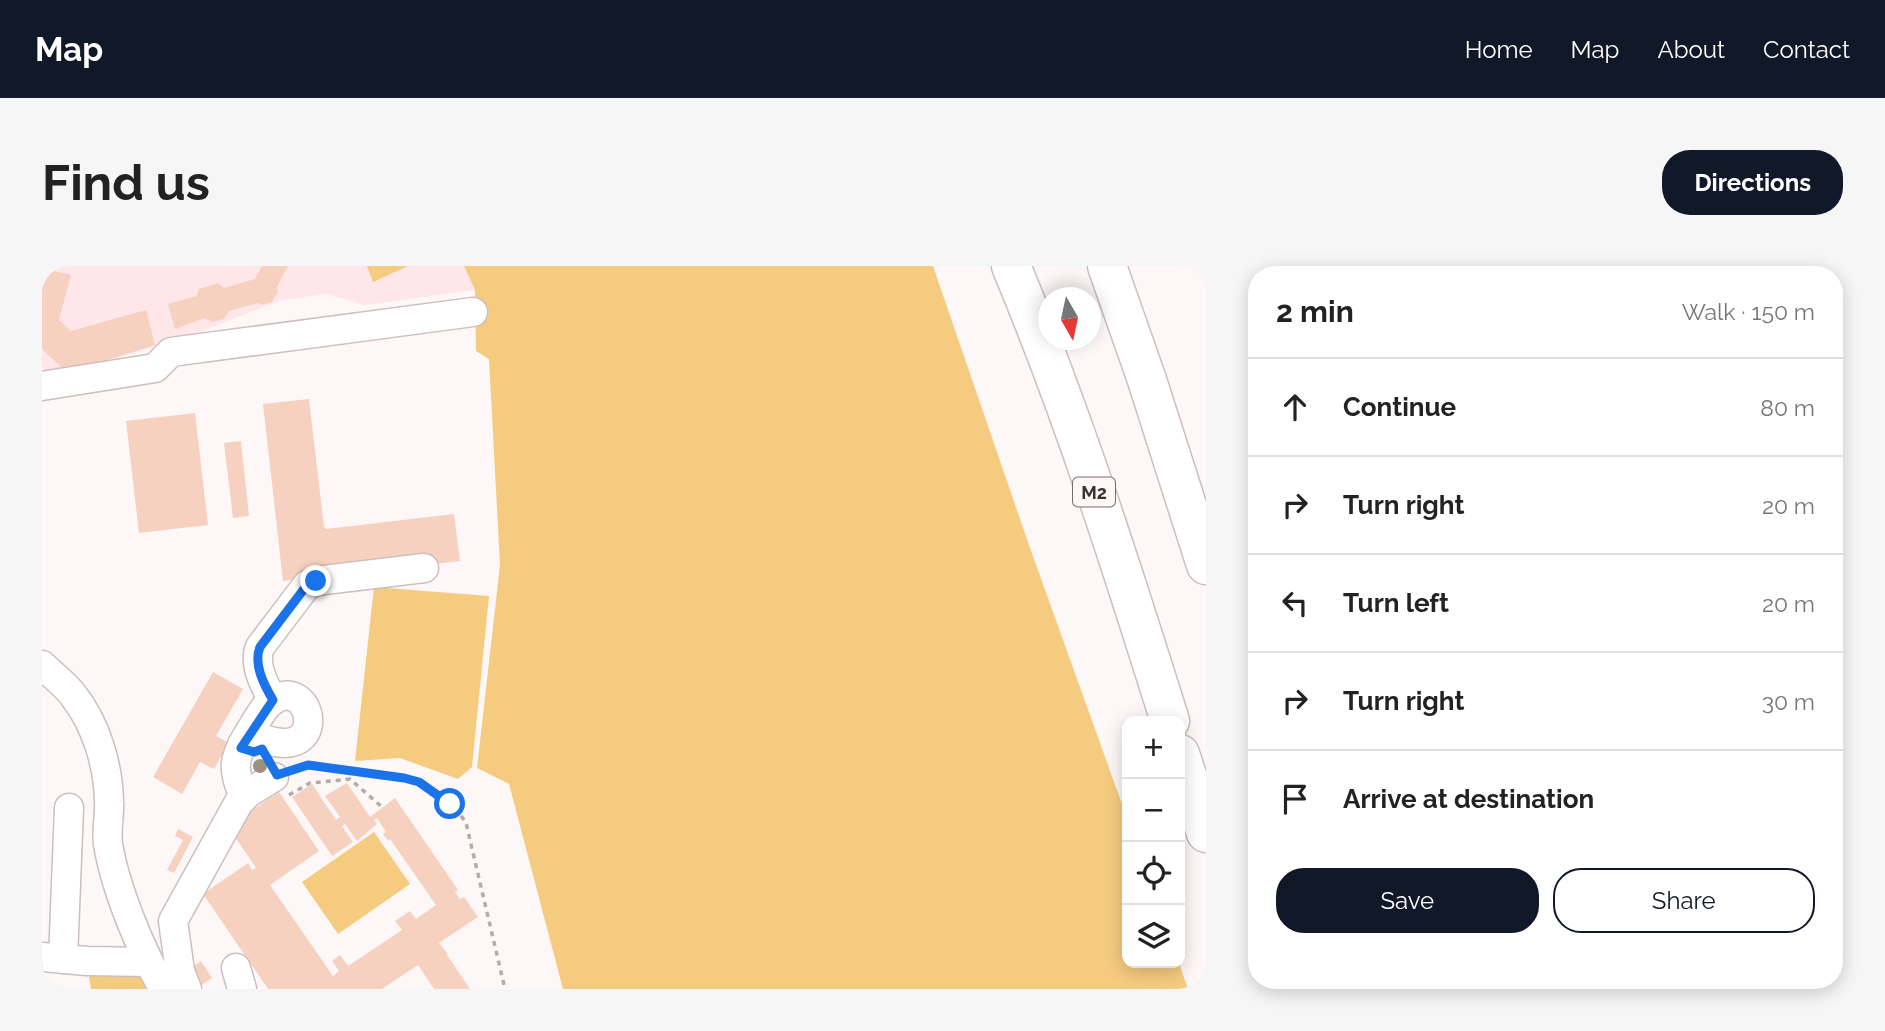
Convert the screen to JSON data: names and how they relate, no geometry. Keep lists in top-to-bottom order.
{
  "streets": {
    "highway": ["M2"]
  },
  "north": "bottom",
  "page": {
    "header": "Map",
    "nav": [
      "Home",
      "Map",
      "About",
      "Contact"
    ],
    "buttons": [
      "Directions",
      ["Save", "Share"]
    ],
    "title": "Find us",
    "heading": ["2 min", "Walk · 150 m"],
    "list": [
      ["Continue", "80 m"],
      ["Turn right", "20 m"],
      ["Turn left", "20 m"],
      ["Turn right", "30 m"],
      "Arrive at destination"
    ],
    "map_buttons": ["+", "−"]
  }
}
